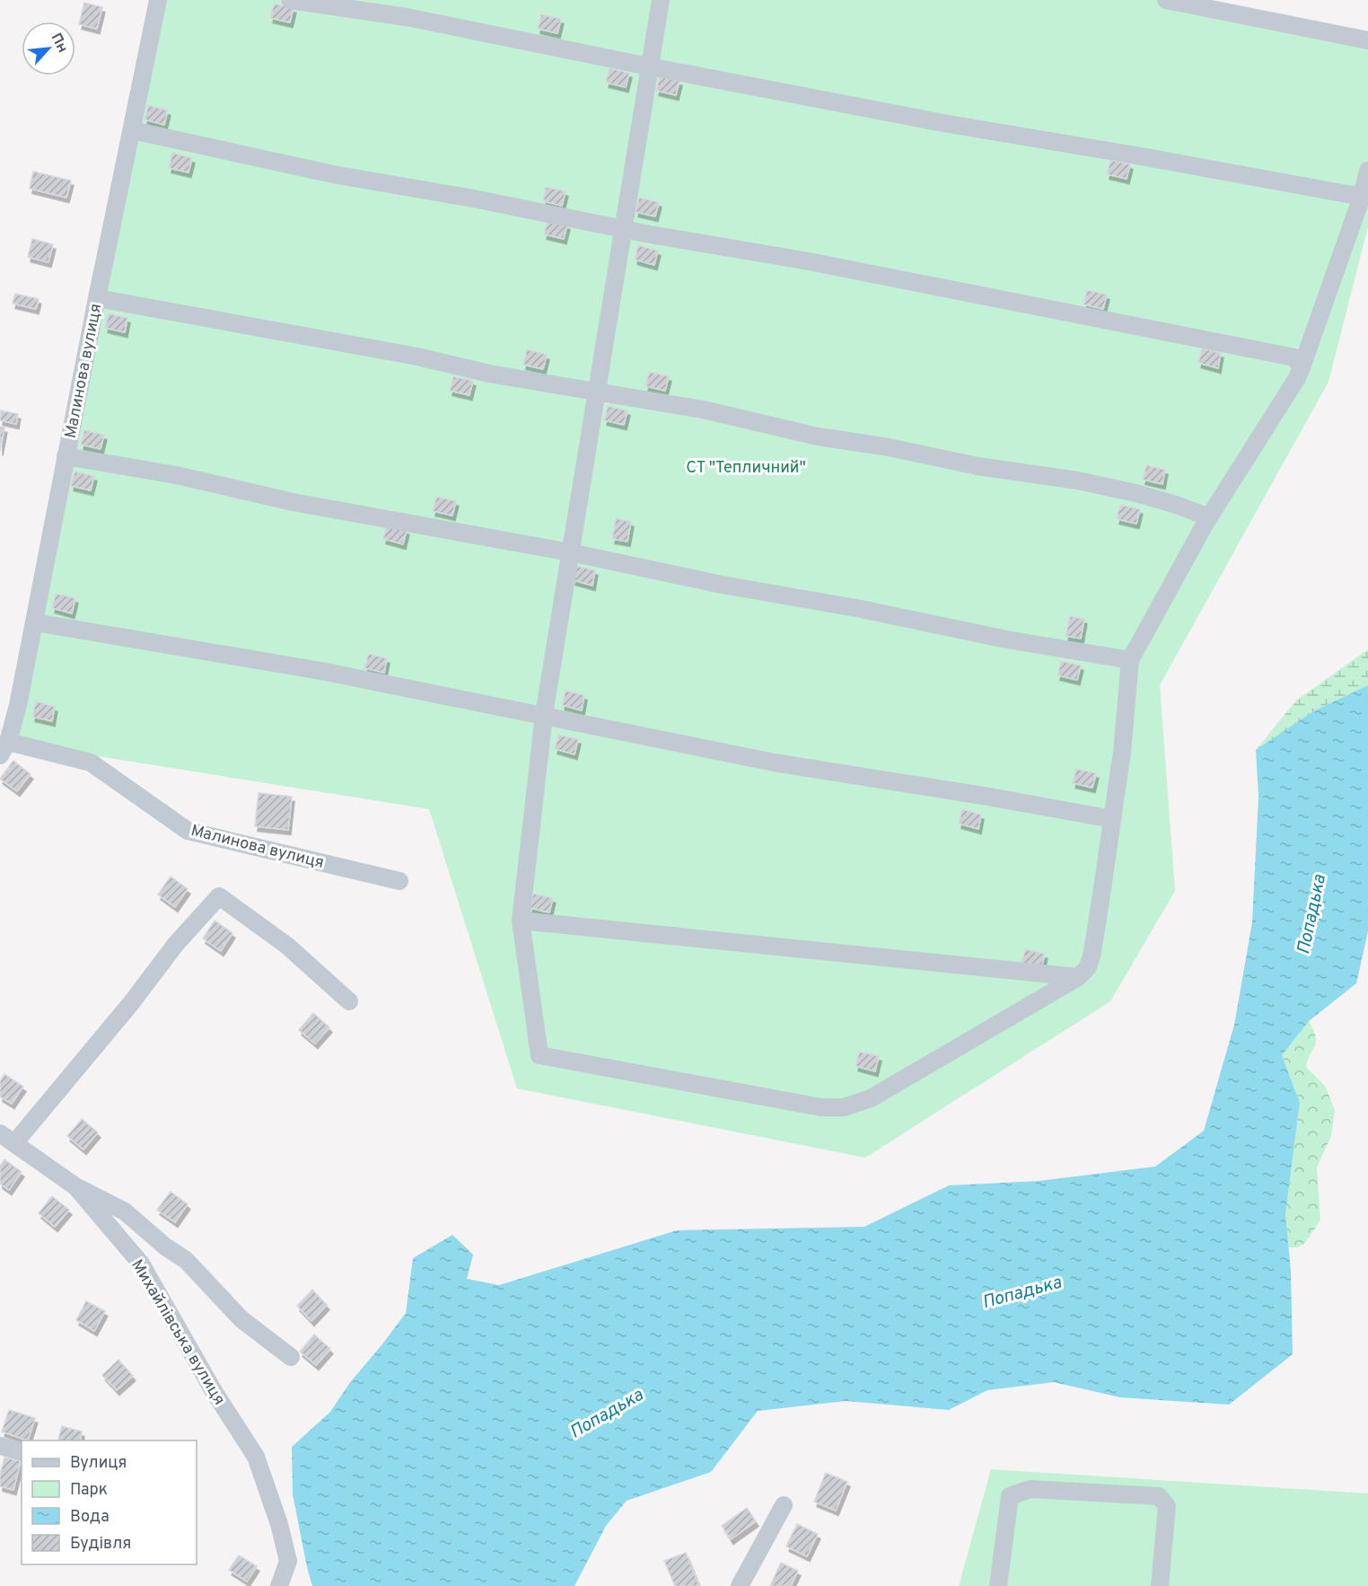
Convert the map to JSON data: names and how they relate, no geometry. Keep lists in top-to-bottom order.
{
  "streets": {
    "street": ["Малинова вулиця", "Михайлівська вулиця"]
  },
  "water": ["Попадька"],
  "parks": ["СТ \"Тепличний\""],
  "legend": [
    "Вулиця",
    "Парк",
    "Вода",
    "Будівля"
  ],
  "north": "top right"
}
